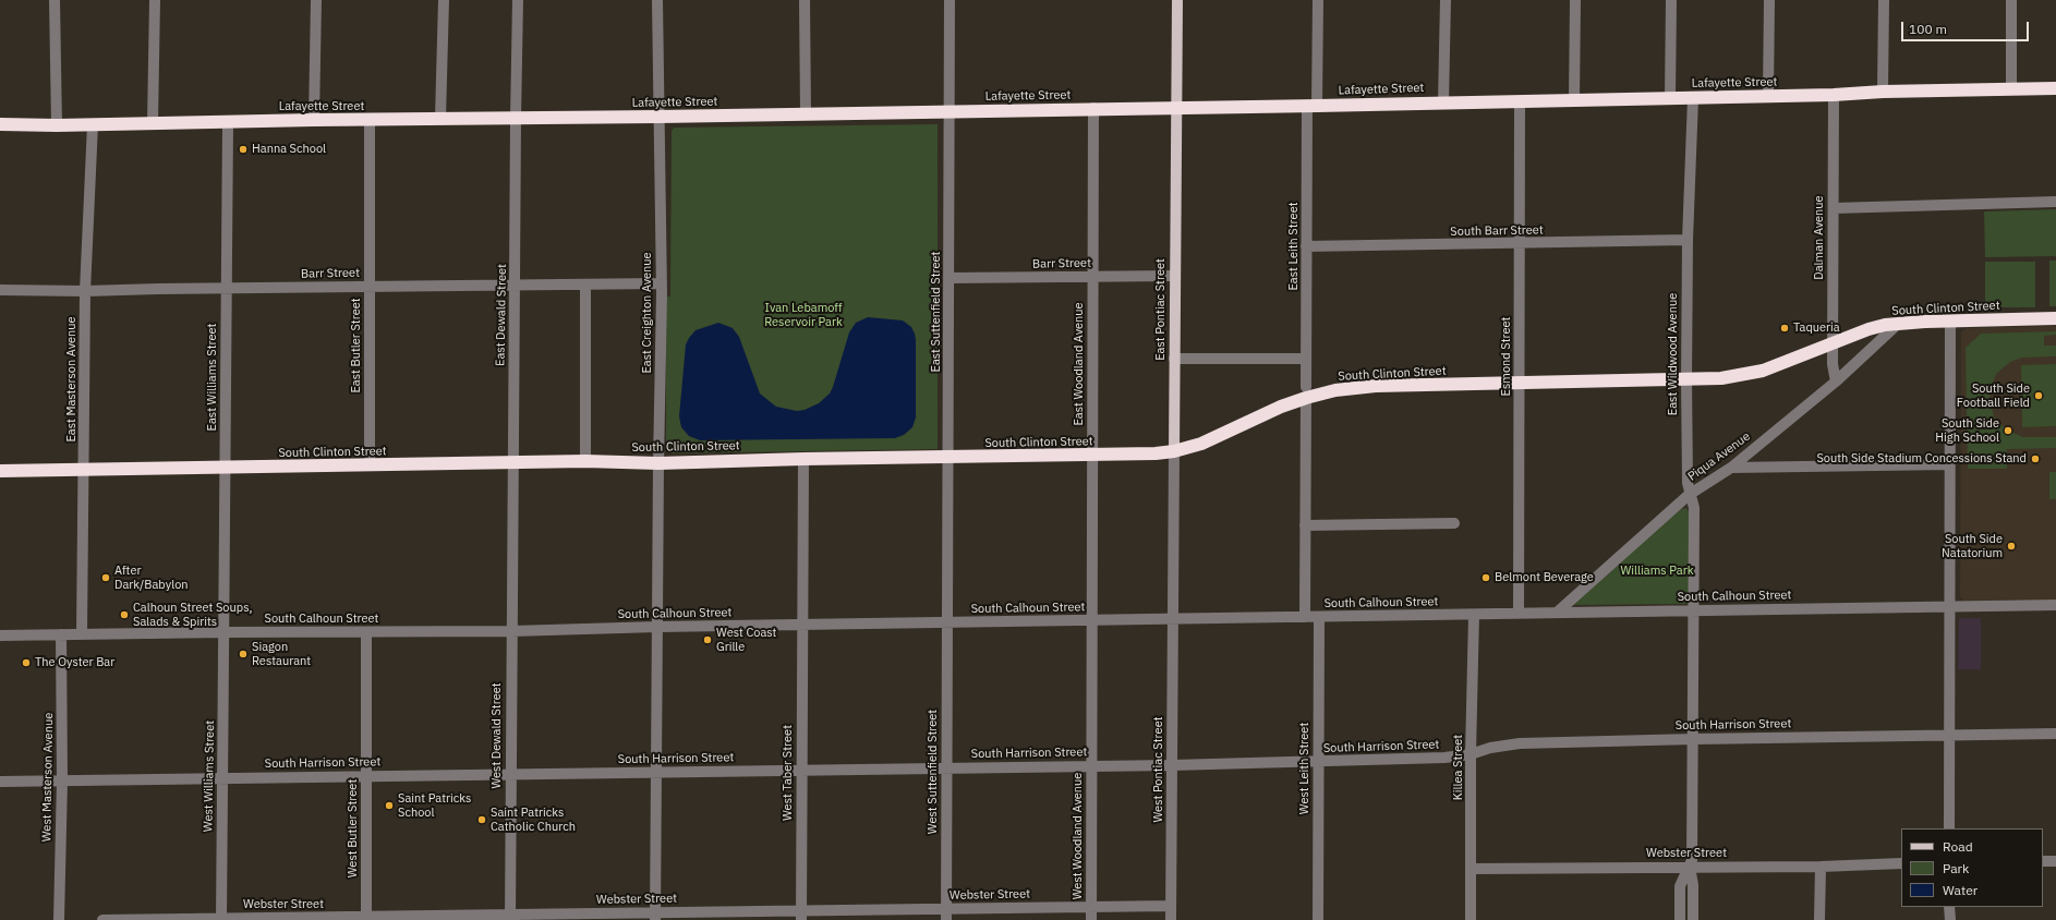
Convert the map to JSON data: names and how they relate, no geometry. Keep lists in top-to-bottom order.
{
  "streets": {
    "highway": ["Lafayette Street", "South Clinton Street"],
    "main road": ["East Pontiac Street"],
    "street": [
      "South Barr Street",
      "Dalman Avenue",
      "East Leith Street",
      "Barr Street",
      "East Suttenfield Street",
      "East Creighton Avenue",
      "East Dewald Street",
      "East Butler Street",
      "East Wildwood Avenue",
      "Esmond Street",
      "East Woodland Avenue",
      "East Williams Street",
      "East Masterson Avenue",
      "Piqua Avenue",
      "South Calhoun Street",
      "South Harrison Street",
      "West Dewald Street",
      "Killea Street",
      "West Leith Street",
      "West Pontiac Street",
      "West Suttenfield Street",
      "West Taber Street",
      "West Williams Street",
      "West Masterson Avenue",
      "West Butler Street",
      "West Woodland Avenue",
      "Webster Street"
    ]
  },
  "crossings": [
    ["Lafayette Street", "Dalman Avenue"],
    ["Lafayette Street", "East Leith Street"],
    ["Lafayette Street", "East Pontiac Street"],
    ["Lafayette Street", "East Suttenfield Street"],
    ["Lafayette Street", "East Creighton Avenue"],
    ["Lafayette Street", "East Dewald Street"],
    ["Lafayette Street", "East Butler Street"],
    ["Lafayette Street", "East Wildwood Avenue"],
    ["Lafayette Street", "Esmond Street"],
    ["Lafayette Street", "East Woodland Avenue"],
    ["Lafayette Street", "East Williams Street"],
    ["Lafayette Street", "East Masterson Avenue"],
    ["South Barr Street", "East Leith Street"],
    ["South Barr Street", "East Wildwood Avenue"],
    ["South Barr Street", "Esmond Street"],
    ["Dalman Avenue", "South Clinton Street"],
    ["Dalman Avenue", "Piqua Avenue"],
    ["East Leith Street", "South Clinton Street"],
    ["East Leith Street", "South Calhoun Street"],
    ["Barr Street", "East Pontiac Street"],
    ["Barr Street", "East Suttenfield Street"],
    ["Barr Street", "East Creighton Avenue"],
    ["Barr Street", "East Dewald Street"],
    ["Barr Street", "East Butler Street"],
    ["Barr Street", "East Woodland Avenue"],
    ["Barr Street", "East Williams Street"],
    ["Barr Street", "East Masterson Avenue"],
    ["South Clinton Street", "East Pontiac Street"],
    ["South Clinton Street", "East Suttenfield Street"],
    ["South Clinton Street", "East Creighton Avenue"],
    ["South Clinton Street", "East Dewald Street"],
    ["South Clinton Street", "East Butler Street"],
    ["South Clinton Street", "East Wildwood Avenue"],
    ["South Clinton Street", "Esmond Street"],
    ["South Clinton Street", "East Woodland Avenue"],
    ["South Clinton Street", "East Williams Street"],
    ["South Clinton Street", "East Masterson Avenue"],
    ["South Clinton Street", "Piqua Avenue"],
    ["South Clinton Street", "West Taber Street"],
    ["East Pontiac Street", "South Calhoun Street"],
    ["East Pontiac Street", "West Pontiac Street"],
    ["East Suttenfield Street", "South Calhoun Street"],
    ["East Suttenfield Street", "West Suttenfield Street"],
    ["East Creighton Avenue", "South Calhoun Street"],
    ["East Creighton Avenue", "South Harrison Street"],
    ["East Creighton Avenue", "Webster Street"],
    ["East Dewald Street", "South Calhoun Street"],
    ["East Dewald Street", "West Dewald Street"],
    ["East Wildwood Avenue", "Piqua Avenue"],
    ["East Wildwood Avenue", "South Calhoun Street"],
    ["East Wildwood Avenue", "South Harrison Street"],
    ["East Wildwood Avenue", "Webster Street"],
    ["Esmond Street", "South Calhoun Street"],
    ["East Woodland Avenue", "South Calhoun Street"],
    ["East Woodland Avenue", "West Woodland Avenue"],
    ["East Williams Street", "South Calhoun Street"],
    ["East Williams Street", "West Williams Street"],
    ["East Masterson Avenue", "South Calhoun Street"],
    ["Piqua Avenue", "South Calhoun Street"],
    ["South Calhoun Street", "West Dewald Street"],
    ["South Calhoun Street", "Killea Street"],
    ["South Calhoun Street", "West Leith Street"],
    ["South Calhoun Street", "West Pontiac Street"],
    ["South Calhoun Street", "West Suttenfield Street"],
    ["South Calhoun Street", "West Taber Street"],
    ["South Calhoun Street", "West Williams Street"],
    ["South Calhoun Street", "West Masterson Avenue"],
    ["South Calhoun Street", "West Butler Street"],
    ["South Calhoun Street", "West Woodland Avenue"],
    ["South Harrison Street", "West Dewald Street"],
    ["South Harrison Street", "Killea Street"],
    ["South Harrison Street", "West Leith Street"],
    ["South Harrison Street", "West Pontiac Street"],
    ["South Harrison Street", "West Suttenfield Street"],
    ["South Harrison Street", "West Taber Street"],
    ["South Harrison Street", "West Williams Street"],
    ["South Harrison Street", "West Masterson Avenue"],
    ["South Harrison Street", "West Butler Street"],
    ["South Harrison Street", "West Woodland Avenue"],
    ["West Dewald Street", "Webster Street"],
    ["Killea Street", "Webster Street"],
    ["West Pontiac Street", "Webster Street"],
    ["West Suttenfield Street", "Webster Street"],
    ["West Taber Street", "Webster Street"],
    ["West Williams Street", "Webster Street"],
    ["West Butler Street", "Webster Street"],
    ["West Woodland Avenue", "Webster Street"]
  ],
  "parks": ["Ivan Lebamoff Reservoir Park", "Williams Park"],
  "places": [
    "Hanna School",
    "Taqueria",
    "South Side Football Field",
    "South Side High School",
    "South Side Stadium Concessions Stand",
    "South Side Natatorium",
    "After Dark/Babylon",
    "Belmont Beverage",
    "Calhoun Street Soups, Salads & Spirits",
    "West Coast Grille",
    "Siagon Restaurant",
    "The Oyster Bar",
    "Saint Patricks School",
    "Saint Patricks Catholic Church"
  ],
  "legend": ["Road", "Park", "Water"],
  "scale_bar": "100 m"
}
